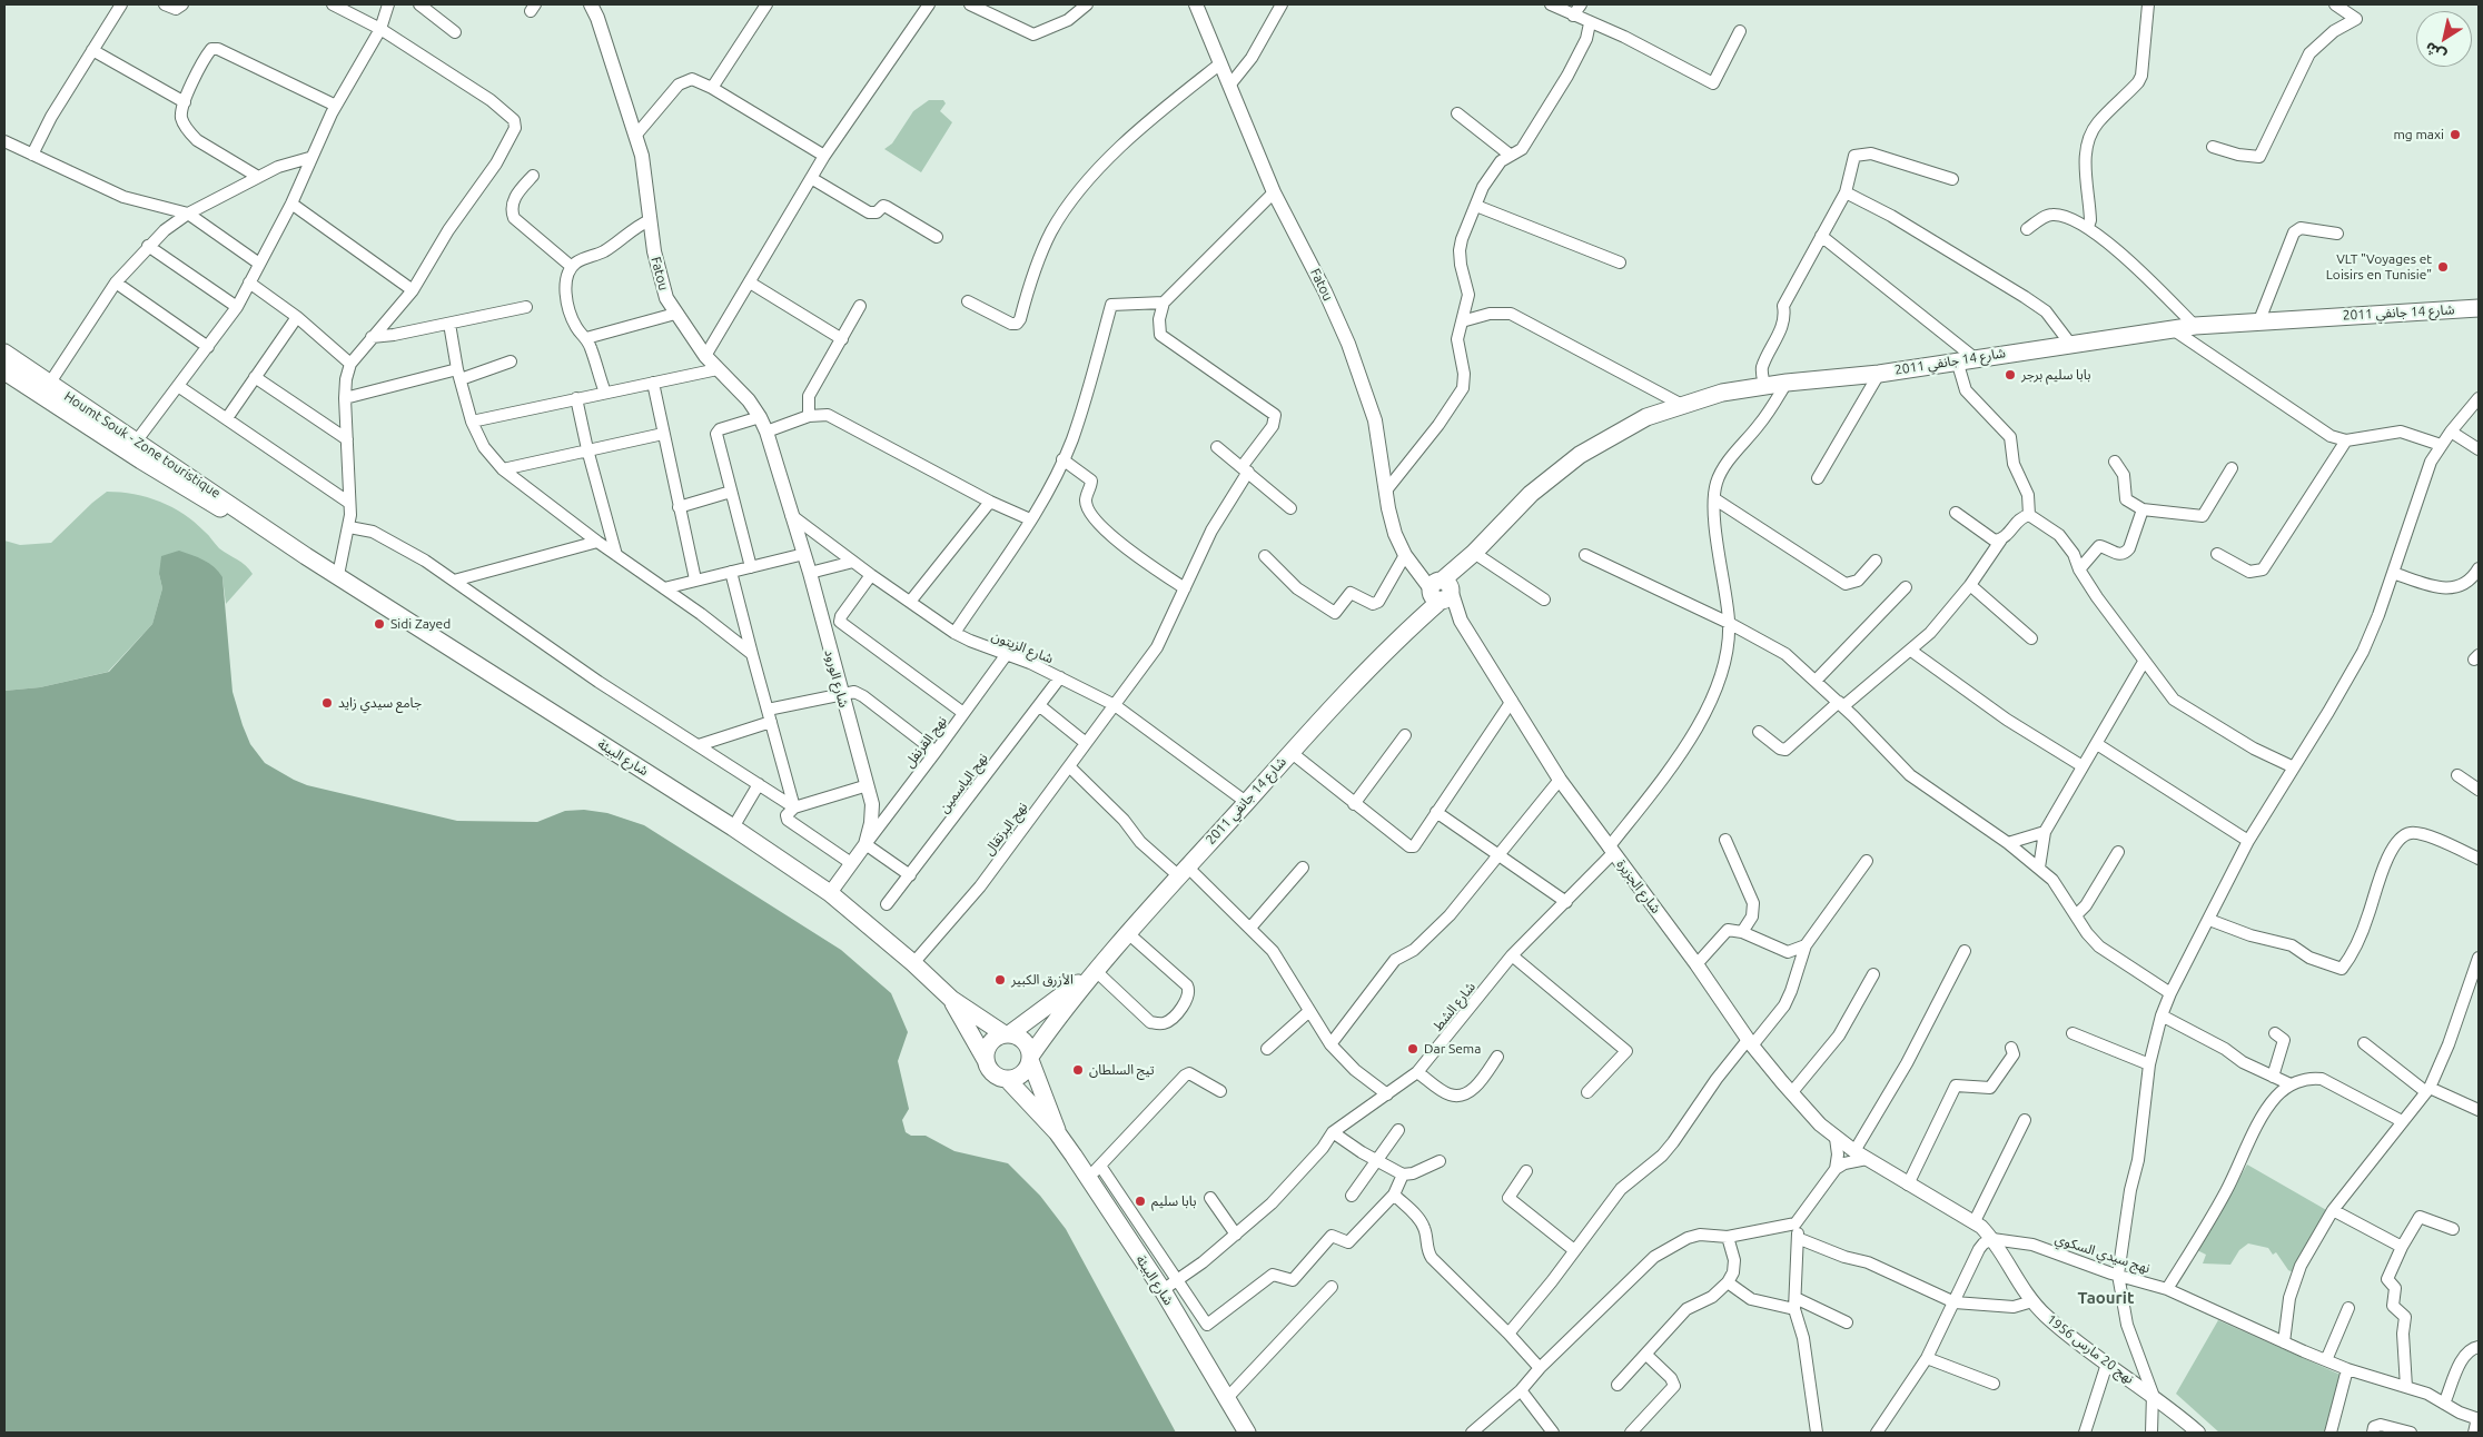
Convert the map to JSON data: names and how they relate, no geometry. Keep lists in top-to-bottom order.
{
  "streets": {
    "main road": ["شارع 14 جانفي 2011", "Houmt Souk - Zone touristique", "شارع البيئة"],
    "street": [
      "Fatou",
      "شارع الزيتون",
      "شارع الورود",
      "نهج القرنفل",
      "نهج الياسمين",
      "نهج البرتقال",
      "شارع الجزيرة",
      "شارع الشط",
      "نهج سيدي السكوي",
      "نهج 20 مارس 1956"
    ]
  },
  "crossings": [
    ["Fatou", "شارع 14 جانفي 2011"],
    ["Fatou", "شارع الزيتون"],
    ["Fatou", "شارع الورود"],
    ["Fatou", "شارع الجزيرة"],
    ["شارع 14 جانفي 2011", "شارع الزيتون"],
    ["شارع 14 جانفي 2011", "شارع البيئة"],
    ["شارع 14 جانفي 2011", "شارع الجزيرة"],
    ["شارع 14 جانفي 2011", "شارع الشط"],
    ["Houmt Souk - Zone touristique", "شارع البيئة"],
    ["شارع الزيتون", "شارع الورود"],
    ["شارع الزيتون", "نهج القرنفل"],
    ["شارع الزيتون", "نهج الياسمين"],
    ["شارع الزيتون", "نهج البرتقال"],
    ["شارع الورود", "نهج القرنفل"],
    ["شارع البيئة", "نهج البرتقال"],
    ["شارع البيئة", "شارع الشط"],
    ["شارع الجزيرة", "شارع الشط"],
    ["شارع الجزيرة", "نهج 20 مارس 1956"],
    ["نهج سيدي السكوي", "نهج 20 مارس 1956"]
  ],
  "districts": ["Taourit"],
  "places": [
    "mg maxi",
    "VLT \"Voyages et Loisirs en Tunisie\"",
    "بابا سليم برجر",
    "Sidi Zayed",
    "جامع سيدي زايد",
    "الأزرق الكبير",
    "Dar Sema",
    "تيج السلطان",
    "بابا سليم"
  ],
  "north": "bottom left"
}
